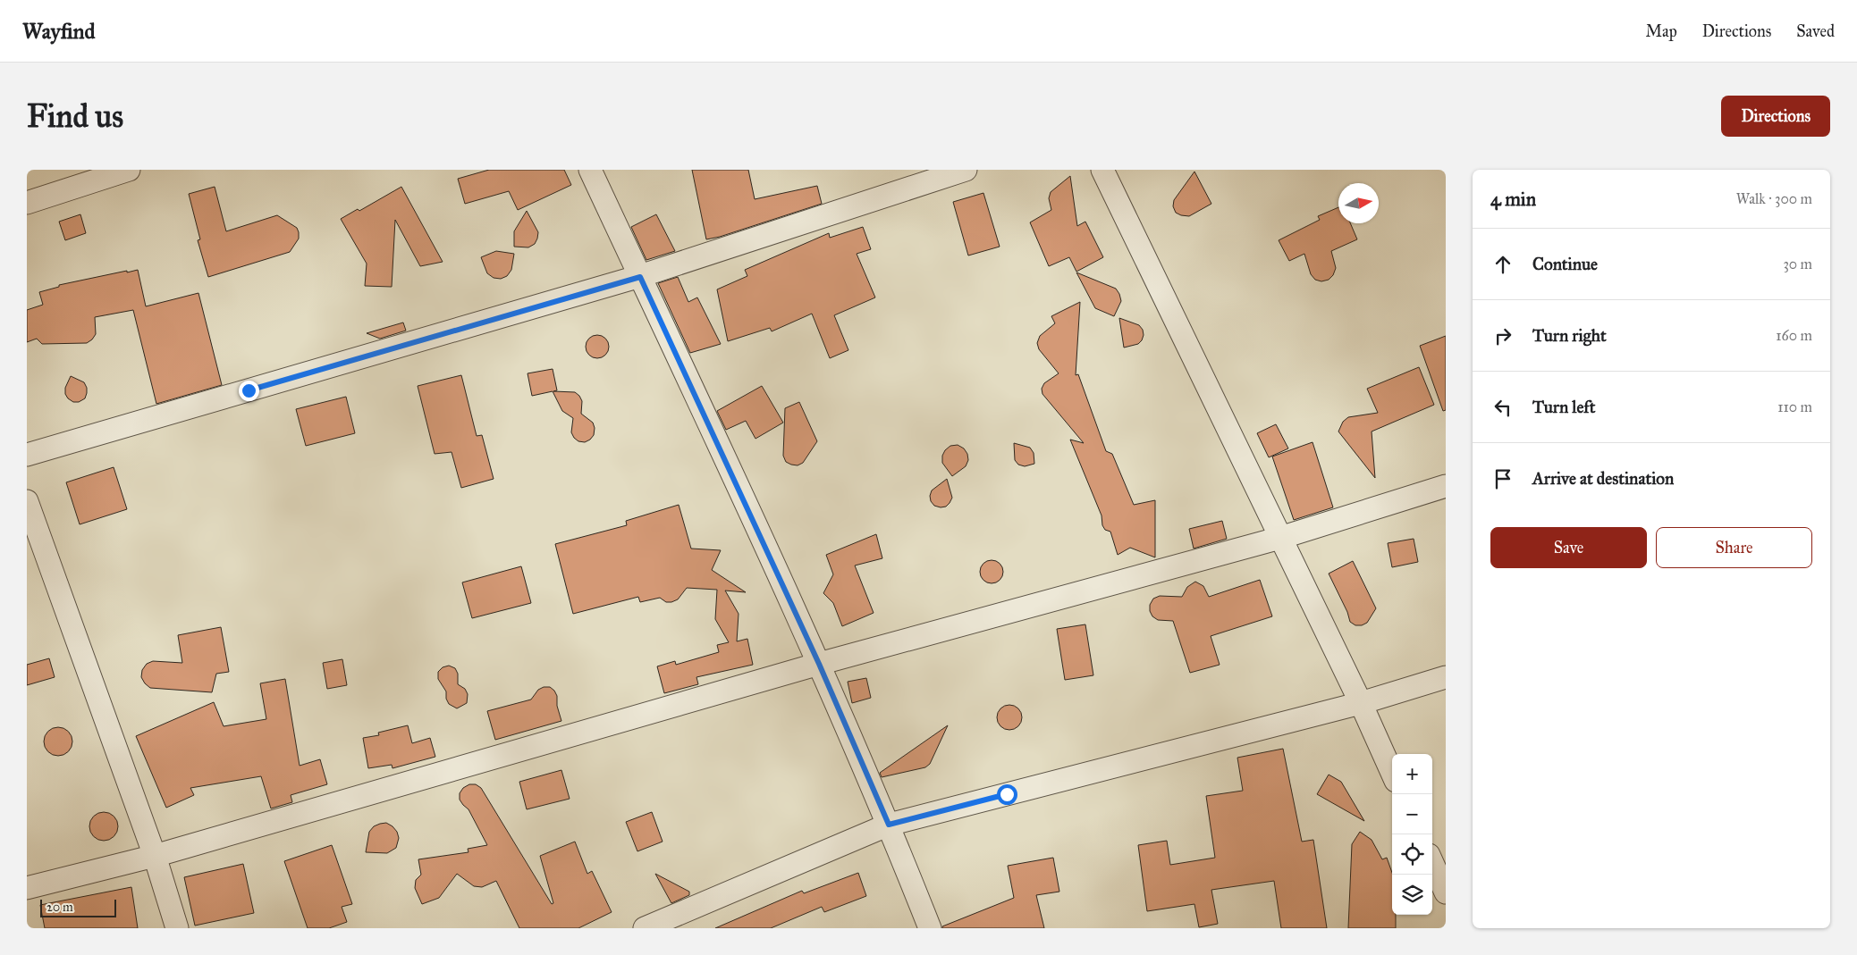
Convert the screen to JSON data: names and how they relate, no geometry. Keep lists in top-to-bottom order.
{
  "scale_bar": "20 m",
  "north": "right",
  "page": {
    "header": "Wayfind",
    "nav": ["Map", "Directions", "Saved"],
    "buttons": [
      "Directions",
      ["Save", "Share"]
    ],
    "title": "Find us",
    "heading": ["4 min", "Walk · 300 m"],
    "list": [
      ["Continue", "30 m"],
      ["Turn right", "160 m"],
      ["Turn left", "110 m"],
      "Arrive at destination"
    ],
    "map_buttons": ["+", "−"],
    "scale": "20 m"
  }
}
